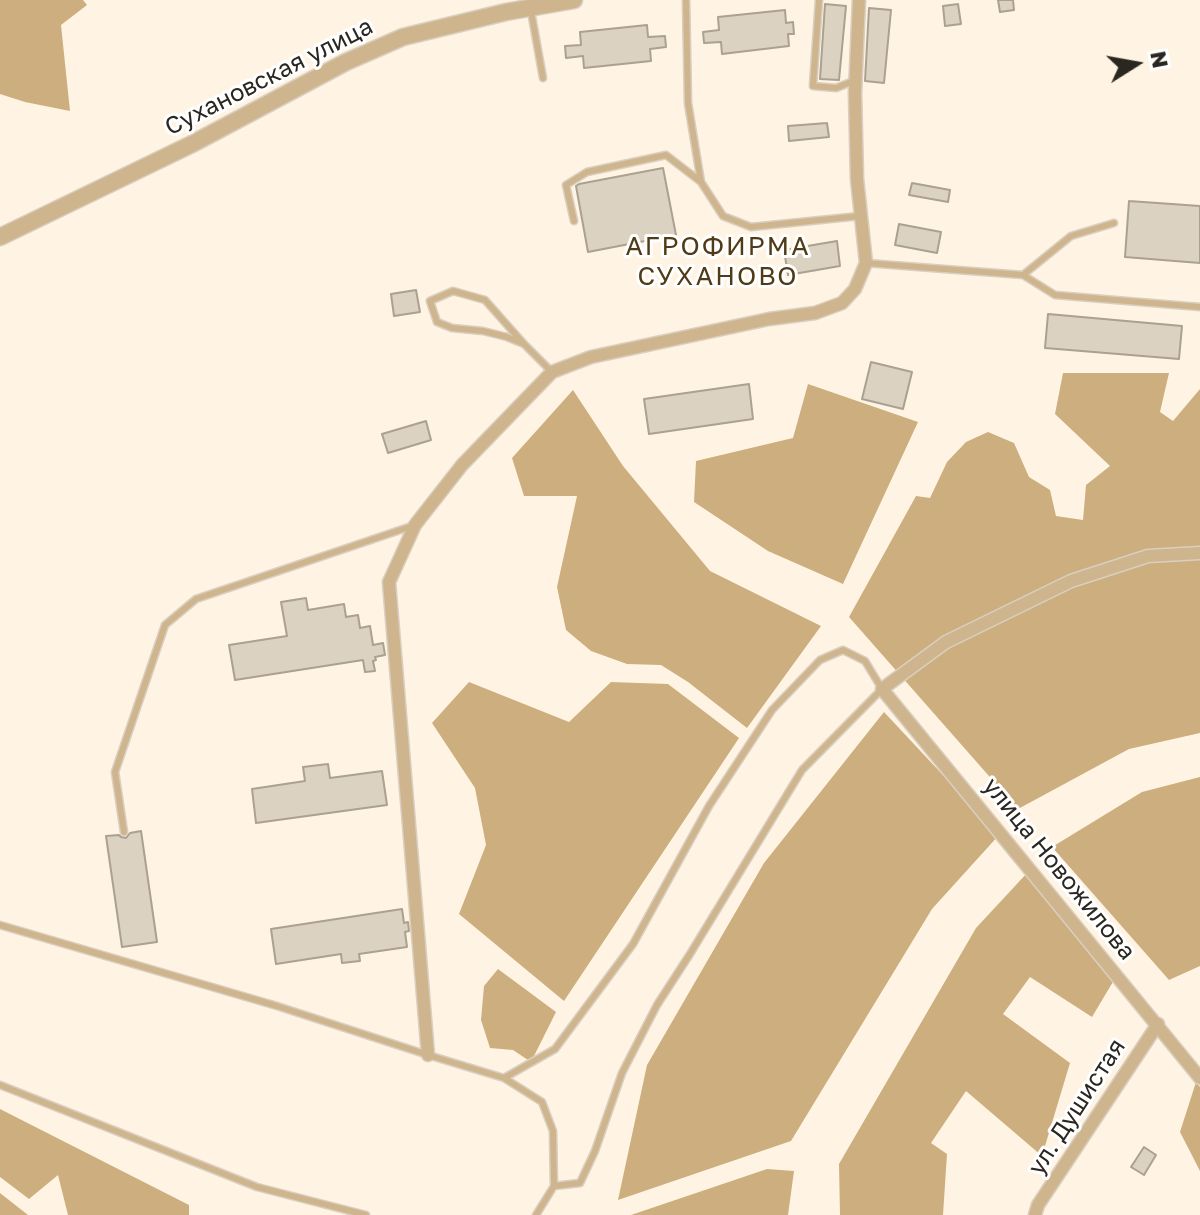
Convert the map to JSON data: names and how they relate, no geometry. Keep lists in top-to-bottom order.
{
  "streets": {
    "street": ["Сухановская улица", "улица Новожилова", "ул. Душистая"]
  },
  "crossings": [
    ["улица Новожилова", "ул. Душистая"]
  ],
  "districts": ["АГРОФИРМА СУХАНОВО"],
  "north": "right"
}
